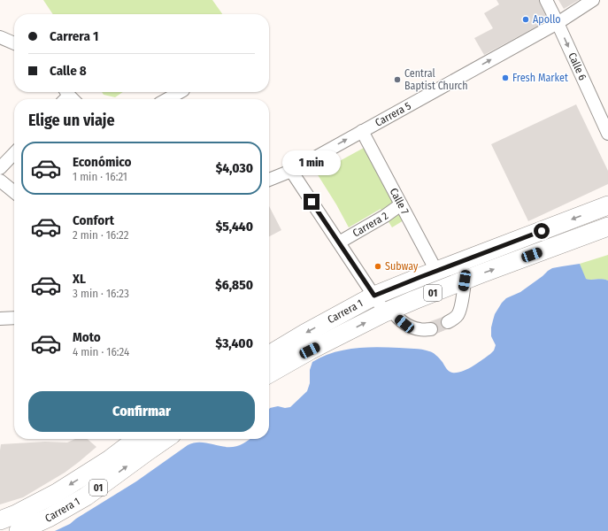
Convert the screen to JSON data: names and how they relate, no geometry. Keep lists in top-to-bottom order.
{
  "streets": {
    "highway": ["01", "Carrera 1"],
    "street": [
      "Calle 6",
      "Carrera 5",
      "Calle 7",
      "Carrera 2"
    ]
  },
  "crossings": [
    ["Calle 6", "Carrera 5"],
    ["Carrera 5", "Calle 7"],
    ["Calle 7", "Carrera 2"],
    ["Calle 7", "Carrera 1"]
  ],
  "one_way": ["Calle 6", "Carrera 5"],
  "places": [
    "Apollo",
    "Fresh Market",
    "Central Baptist Church",
    "Subway"
  ],
  "page": {
    "banner": ["Carrera 1", "Calle 8"],
    "heading": "Elige un viaje",
    "list": [
      {
        "name": "Económico",
        "note": "1 min · 16:21",
        "value": "$4,030"
      },
      {
        "name": "Confort",
        "note": "2 min · 16:22",
        "value": "$5,440"
      },
      {
        "name": "XL",
        "note": "3 min · 16:23",
        "value": "$6,850"
      },
      {
        "name": "Moto",
        "note": "4 min · 16:24",
        "value": "$3,400"
      }
    ],
    "bubble": "1 min",
    "buttons": "Confirmar"
  }
}
